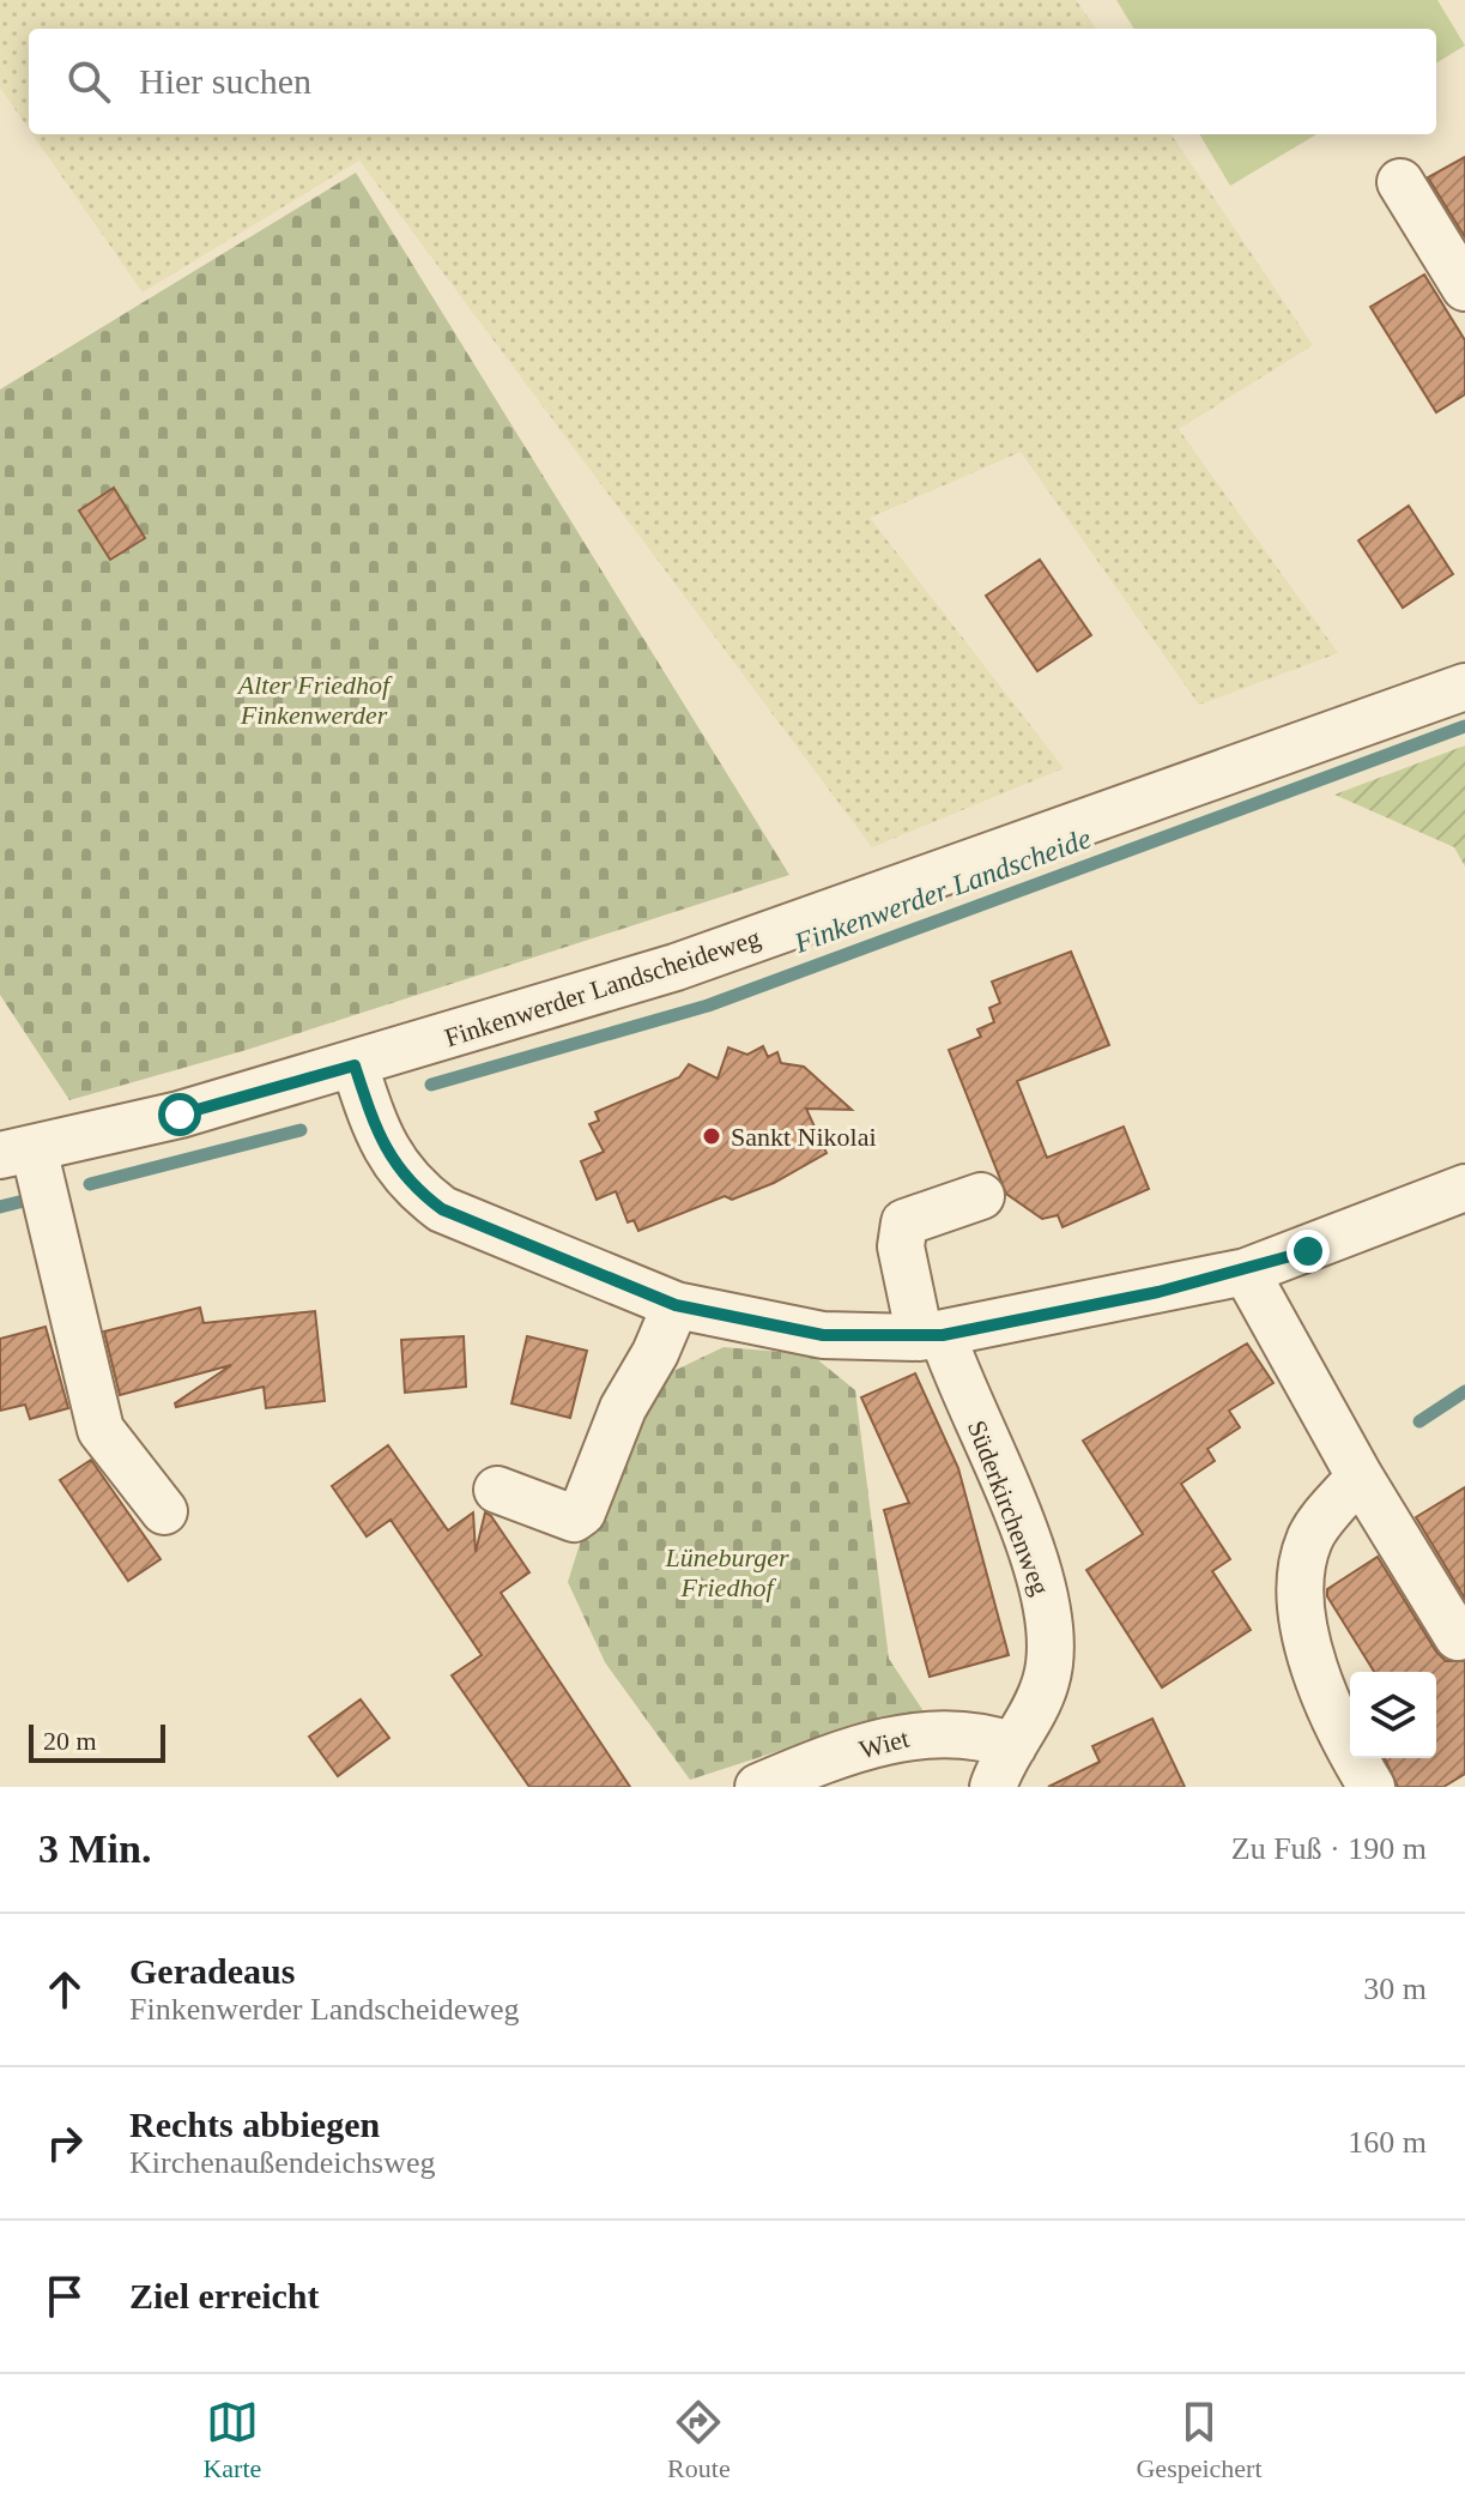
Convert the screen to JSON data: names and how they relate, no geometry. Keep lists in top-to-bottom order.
{
  "streets": {
    "street": ["Finkenwerder Landscheideweg", "Süderkirchenweg", "Wiet"]
  },
  "crossings": [
    ["Süderkirchenweg", "Wiet"]
  ],
  "water": ["Finkenwerder Landscheide"],
  "parks": ["Alter Friedhof Finkenwerder", "Lüneburger Friedhof"],
  "places": ["Sankt Nikolai"],
  "scale_bar": "20 m",
  "page": {
    "search": "Hier suchen",
    "scale": "20 m",
    "heading": ["3 Min.", "Zu Fuß · 190 m"],
    "list": [
      ["Geradeaus", "Finkenwerder Landscheideweg", "30 m"],
      ["Rechts abbiegen", "Kirchenaußendeichsweg", "160 m"],
      "Ziel erreicht"
    ],
    "nav": ["Karte", "Route", "Gespeichert"]
  }
}
